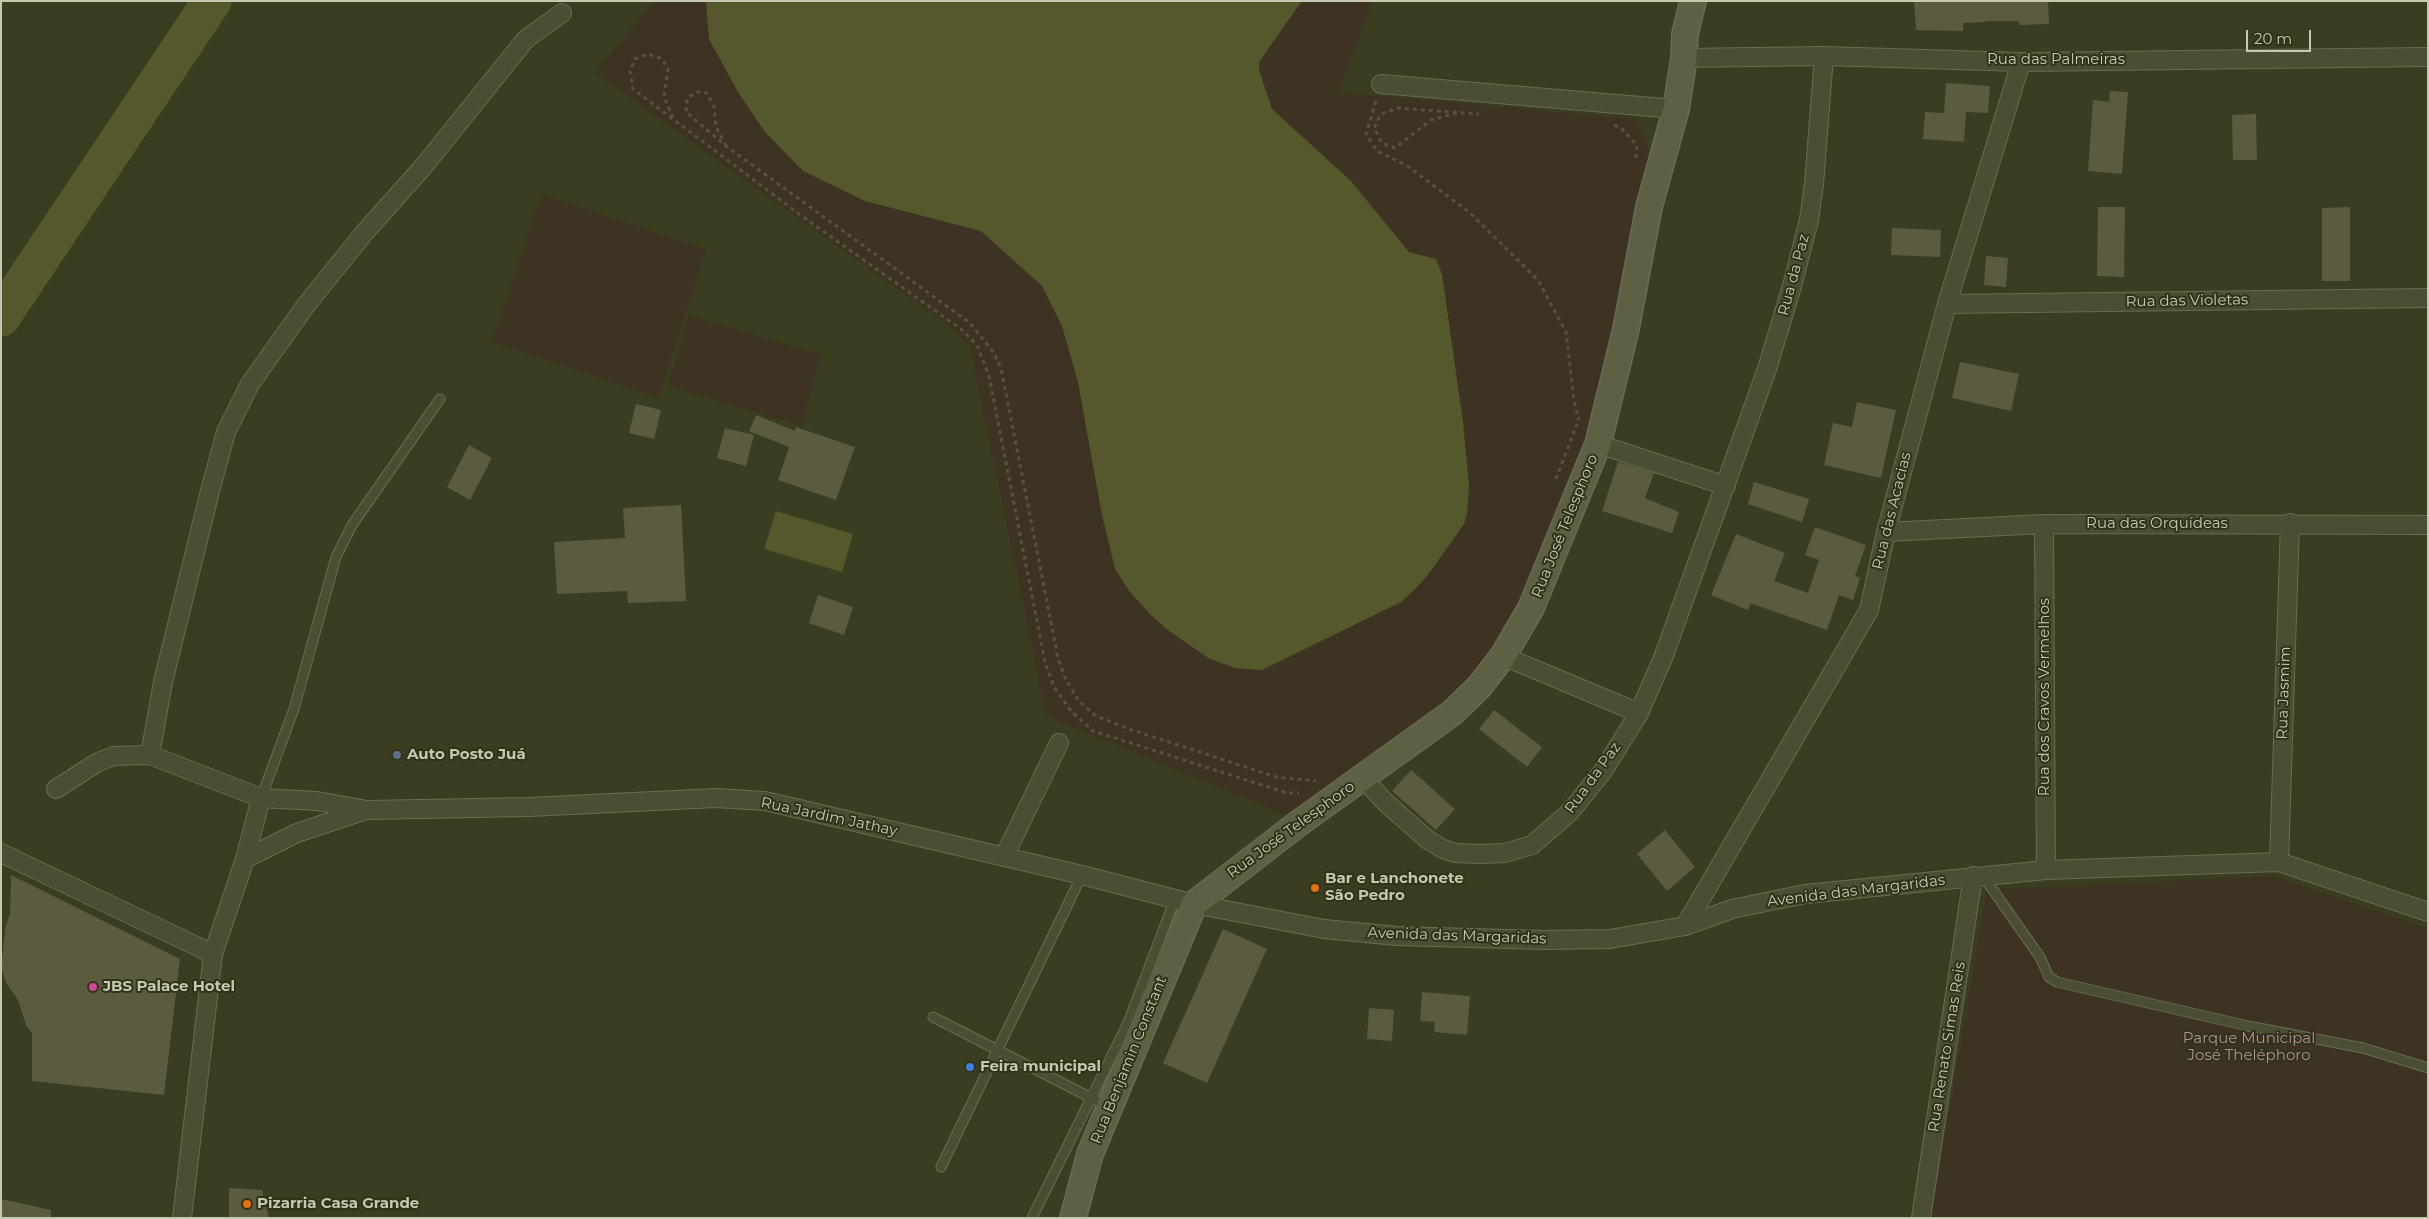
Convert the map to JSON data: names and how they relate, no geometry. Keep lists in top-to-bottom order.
{
  "streets": {
    "street": [
      "Rua das Palmeiras",
      "Rua da Paz",
      "Rua das Violetas",
      "Rua das Acacias",
      "Rua das Orquídeas",
      "Rua José Telesphoro",
      "Rua Jasmim",
      "Rua dos Cravos Vermelhos",
      "Rua Jardim Jathay",
      "Avenida das Margaridas",
      "Rua Renato Simas Reis",
      "Rua Benjamin Constant"
    ]
  },
  "crossings": [
    ["Rua das Palmeiras", "Rua da Paz"],
    ["Rua das Palmeiras", "Rua das Acacias"],
    ["Rua das Palmeiras", "Rua José Telesphoro"],
    ["Rua da Paz", "Rua José Telesphoro"],
    ["Rua das Violetas", "Rua das Acacias"],
    ["Rua das Acacias", "Rua das Orquídeas"],
    ["Rua das Acacias", "Avenida das Margaridas"],
    ["Rua das Orquídeas", "Rua Jasmim"],
    ["Rua das Orquídeas", "Rua dos Cravos Vermelhos"],
    ["Rua José Telesphoro", "Rua Jardim Jathay"],
    ["Rua José Telesphoro", "Avenida das Margaridas"],
    ["Rua José Telesphoro", "Rua Benjamin Constant"],
    ["Rua Jasmim", "Avenida das Margaridas"],
    ["Rua dos Cravos Vermelhos", "Avenida das Margaridas"],
    ["Rua Jardim Jathay", "Avenida das Margaridas"],
    ["Rua Jardim Jathay", "Rua Benjamin Constant"],
    ["Avenida das Margaridas", "Rua Renato Simas Reis"],
    ["Avenida das Margaridas", "Rua Benjamin Constant"]
  ],
  "parks": ["Parque Municipal José Theléphoro"],
  "places": [
    "Auto Posto Juá",
    "Bar e Lanchonete São Pedro",
    "JBS Palace Hotel",
    "Feira municipal",
    "Pizarria Casa Grande"
  ],
  "scale_bar": "20 m"
}
